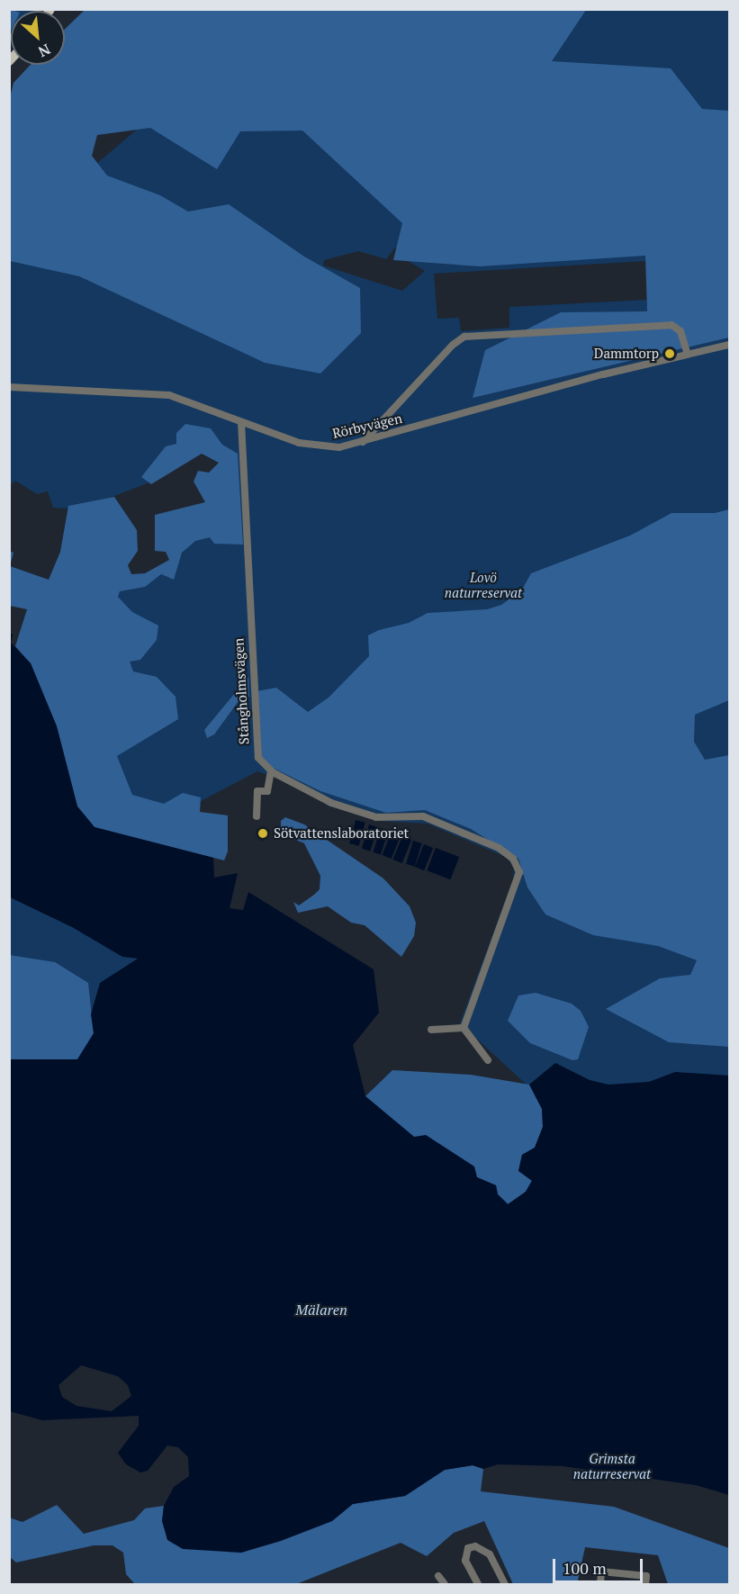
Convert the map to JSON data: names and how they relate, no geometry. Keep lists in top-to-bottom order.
{
  "streets": {
    "street": ["Rörbyvägen", "Stångholmsvägen"]
  },
  "crossings": [
    ["Rörbyvägen", "Stångholmsvägen"]
  ],
  "water": ["Mälaren"],
  "parks": ["Lovö naturreservat", "Grimsta naturreservat"],
  "places": ["Dammtorp", "Sötvattenslaboratoriet"],
  "scale_bar": "100 m",
  "north": "bottom right"
}
